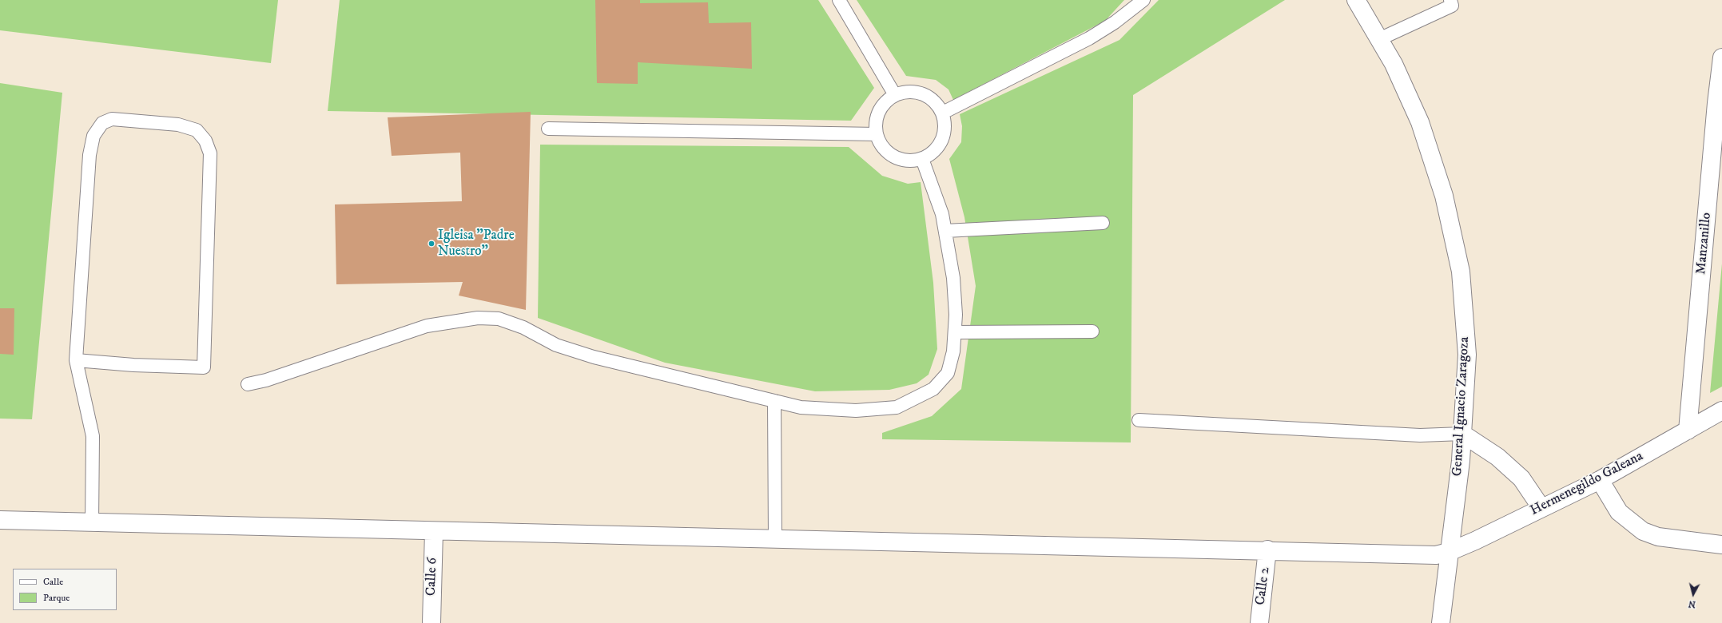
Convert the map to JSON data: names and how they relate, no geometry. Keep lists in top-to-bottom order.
{
  "streets": {
    "street": [
      "Manzanillo",
      "General Ignacio Zaragoza",
      "Hermenegildo Galeana",
      "Calle 6",
      "Calle 2"
    ]
  },
  "crossings": [
    ["Manzanillo", "Hermenegildo Galeana"],
    ["General Ignacio Zaragoza", "Hermenegildo Galeana"],
    ["Hermenegildo Galeana", "Calle 6"],
    ["Hermenegildo Galeana", "Calle 2"]
  ],
  "places": ["Igleisa \"Padre Nuestro\""],
  "legend": ["Calle", "Parque"],
  "north": "bottom"
}
